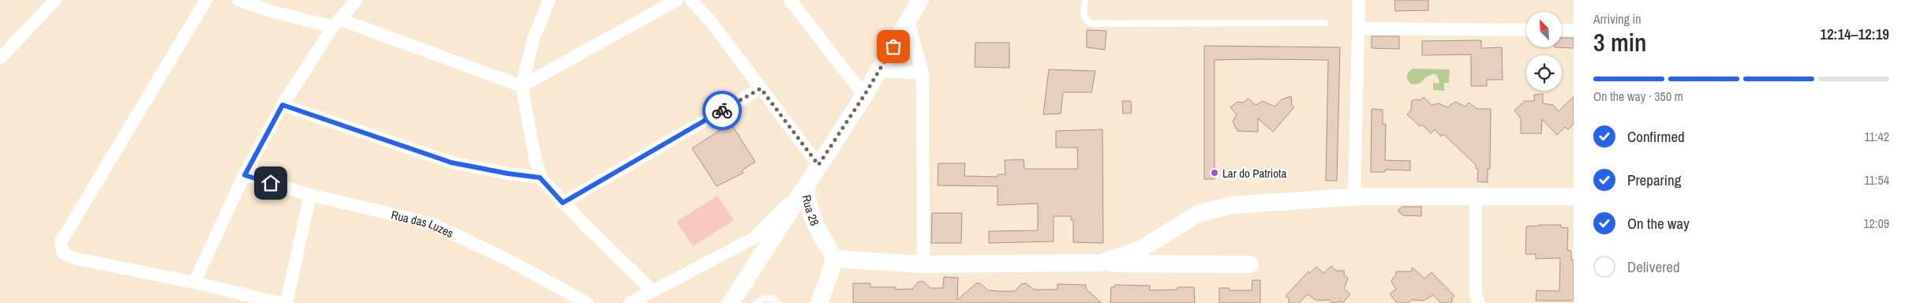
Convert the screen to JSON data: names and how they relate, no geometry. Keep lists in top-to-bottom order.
{
  "streets": {
    "street": ["Rua 28", "Rua das Luzes"]
  },
  "places": ["Lar do Patriota"],
  "north": "top left",
  "page": {
    "heading": ["3 min", "Arriving in", "12:14–12:19"],
    "bar": "On the way · 350 m",
    "list": [
      ["Confirmed", "11:42"],
      ["Preparing", "11:54"],
      ["On the way", "12:09"],
      "Delivered"
    ]
  }
}
